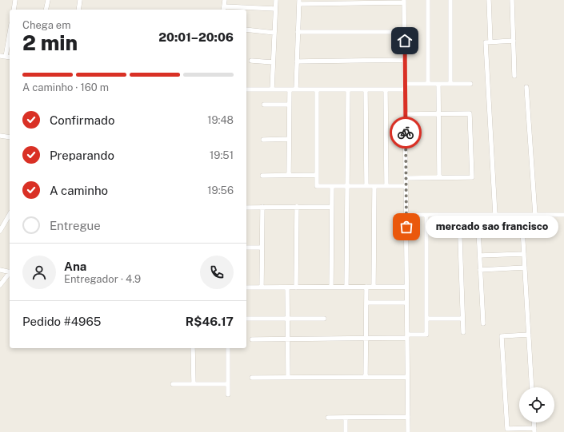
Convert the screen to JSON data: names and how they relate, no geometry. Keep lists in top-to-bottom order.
{
  "places": ["mercado sao francisco"],
  "page": {
    "heading": ["2 min", "Chega em", "20:01–20:06"],
    "panel": [
      "Ana",
      "Entregador · 4.9",
      "Pedido #4965",
      "R$46.17"
    ],
    "bar": "A caminho · 160 m",
    "list": [
      ["Confirmado", "19:48"],
      ["Preparando", "19:51"],
      ["A caminho", "19:56"],
      "Entregue"
    ],
    "bubble": "mercado sao francisco"
  }
}
